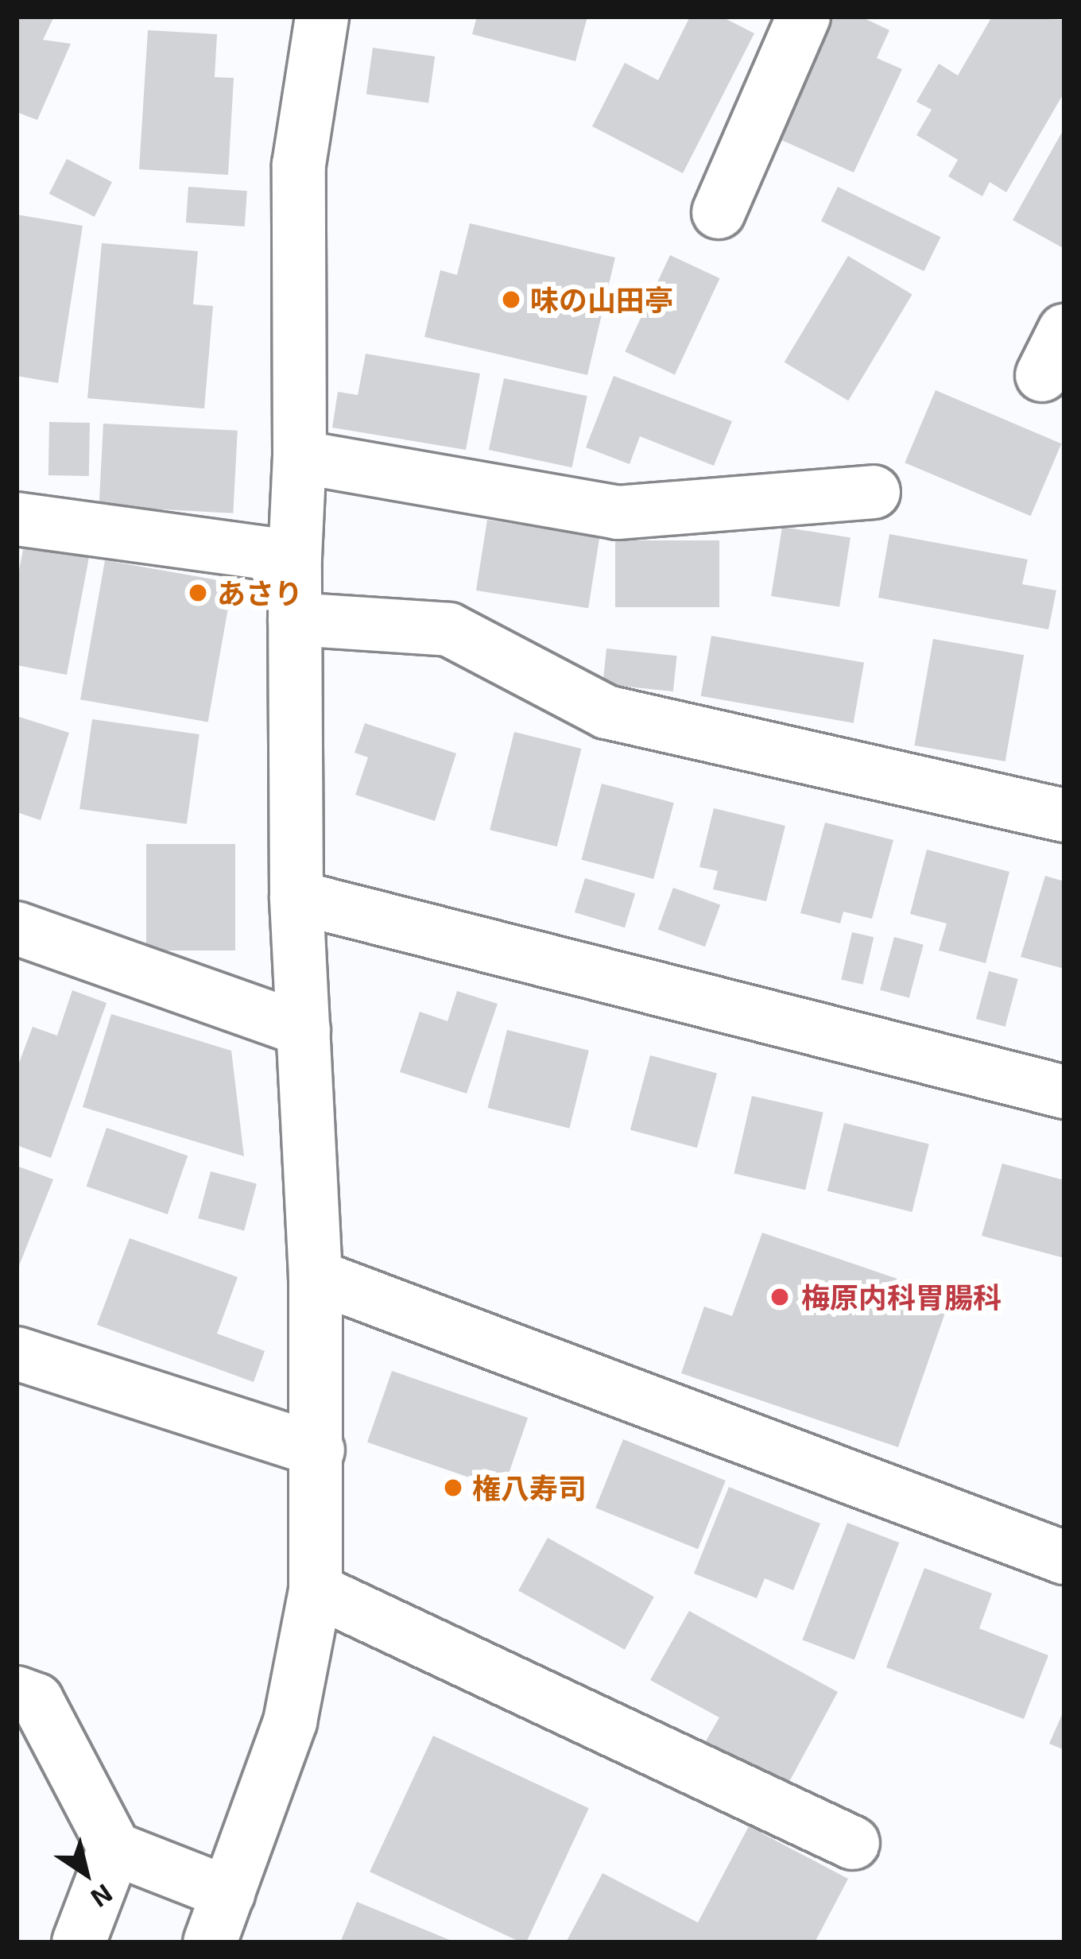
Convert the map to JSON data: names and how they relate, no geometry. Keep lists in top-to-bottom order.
{
  "places": [
    "味の山田亭",
    "あさり",
    "梅原内科胃腸科",
    "権八寿司"
  ],
  "north": "bottom right"
}
